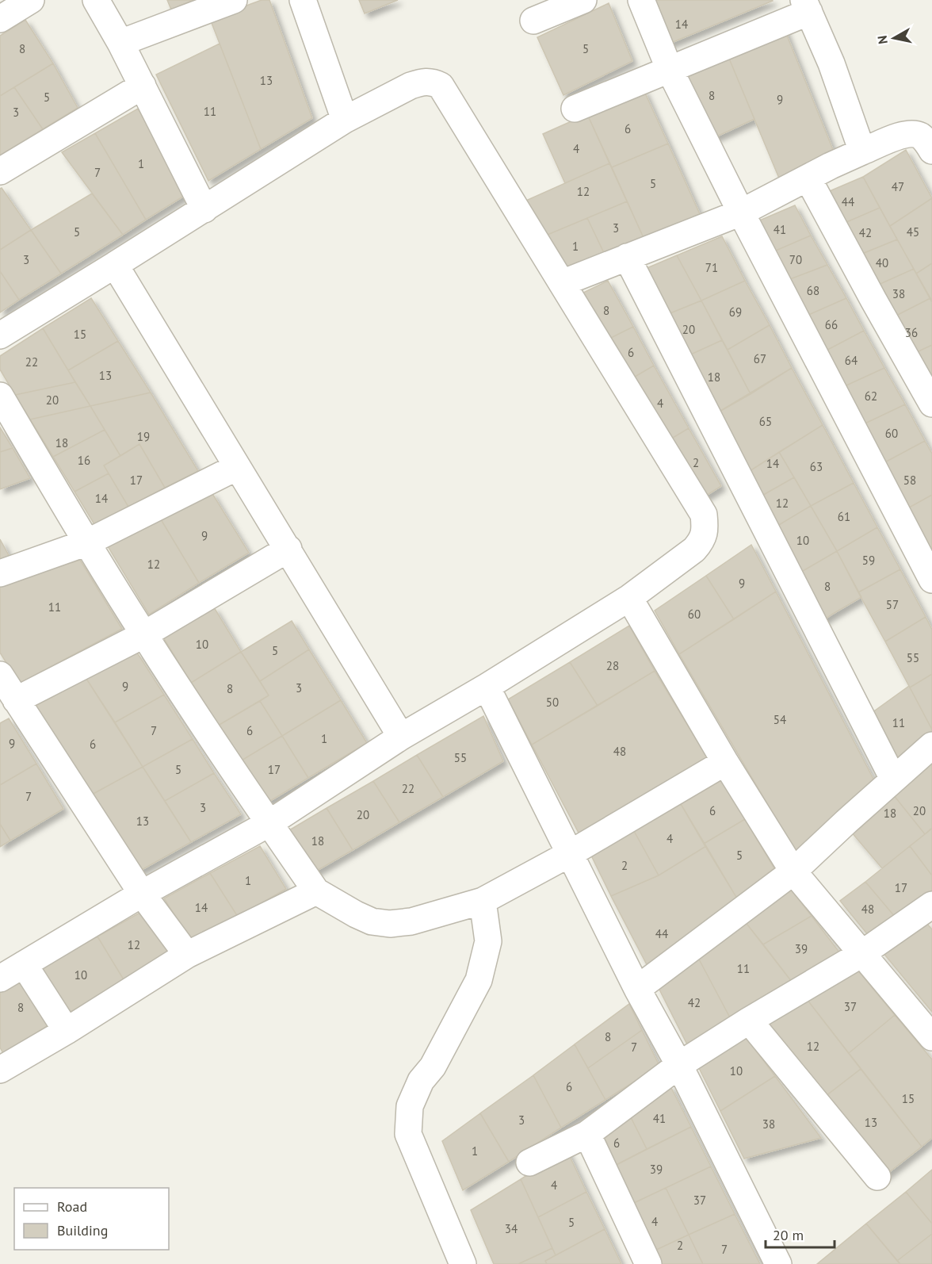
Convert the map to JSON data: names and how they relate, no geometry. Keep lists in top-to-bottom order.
{
  "house_numbers": [
    "14",
    "8",
    "5",
    "13",
    "8",
    "5",
    "9",
    "11",
    "3",
    "6",
    "4",
    "1",
    "7",
    "5",
    "47",
    "12",
    "44",
    "3",
    "41",
    "5",
    "45",
    "42",
    "1",
    "3",
    "70",
    "40",
    "71",
    "68",
    "38",
    "8",
    "69",
    "66",
    "20",
    "36",
    "15",
    "6",
    "67",
    "64",
    "22",
    "13",
    "18",
    "62",
    "20",
    "4",
    "65",
    "60",
    "19",
    "18",
    "16",
    "2",
    "14",
    "63",
    "17",
    "58",
    "14",
    "12",
    "61",
    "9",
    "10",
    "59",
    "12",
    "9",
    "8",
    "57",
    "11",
    "60",
    "10",
    "5",
    "55",
    "28",
    "9",
    "3",
    "8",
    "50",
    "54",
    "11",
    "7",
    "6",
    "1",
    "9",
    "6",
    "48",
    "55",
    "5",
    "17",
    "22",
    "7",
    "3",
    "6",
    "20",
    "18",
    "20",
    "13",
    "4",
    "18",
    "5",
    "2",
    "1",
    "17",
    "14",
    "48",
    "44",
    "12",
    "39",
    "11",
    "10",
    "42",
    "37",
    "8",
    "8",
    "12",
    "7",
    "10",
    "6",
    "15",
    "41",
    "3",
    "13",
    "38",
    "6",
    "1",
    "39",
    "4",
    "37",
    "4",
    "5",
    "34",
    "2",
    "7"
  ],
  "legend": ["Road", "Building"],
  "scale_bar": "20 m",
  "north": "left"
}
